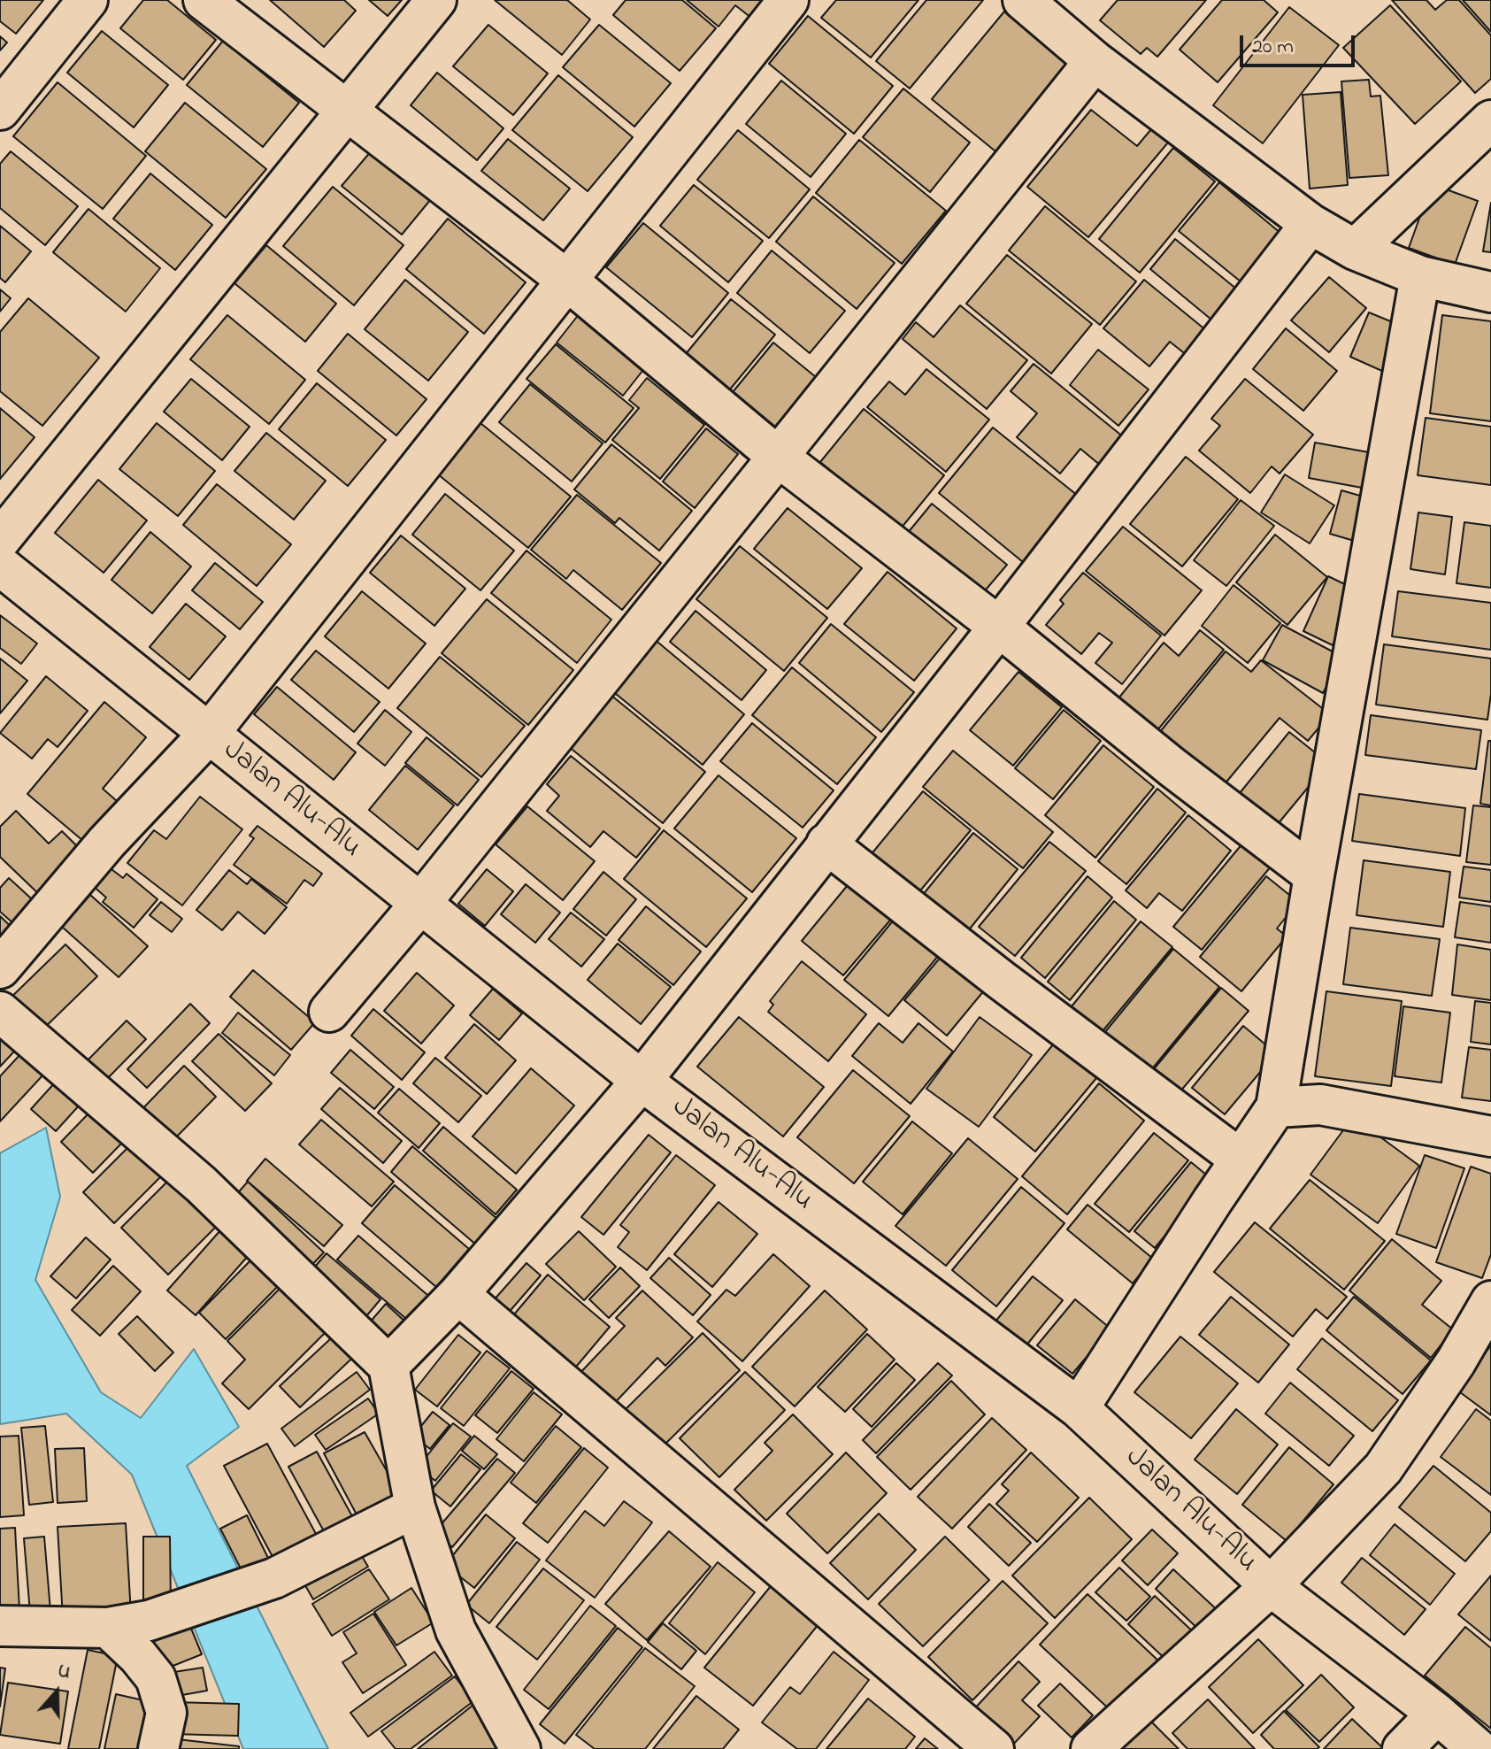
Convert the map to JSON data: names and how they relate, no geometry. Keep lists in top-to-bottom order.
{
  "streets": {
    "street": ["Jalan Alu-Alu"]
  },
  "scale_bar": "20 m",
  "north": "top"
}
